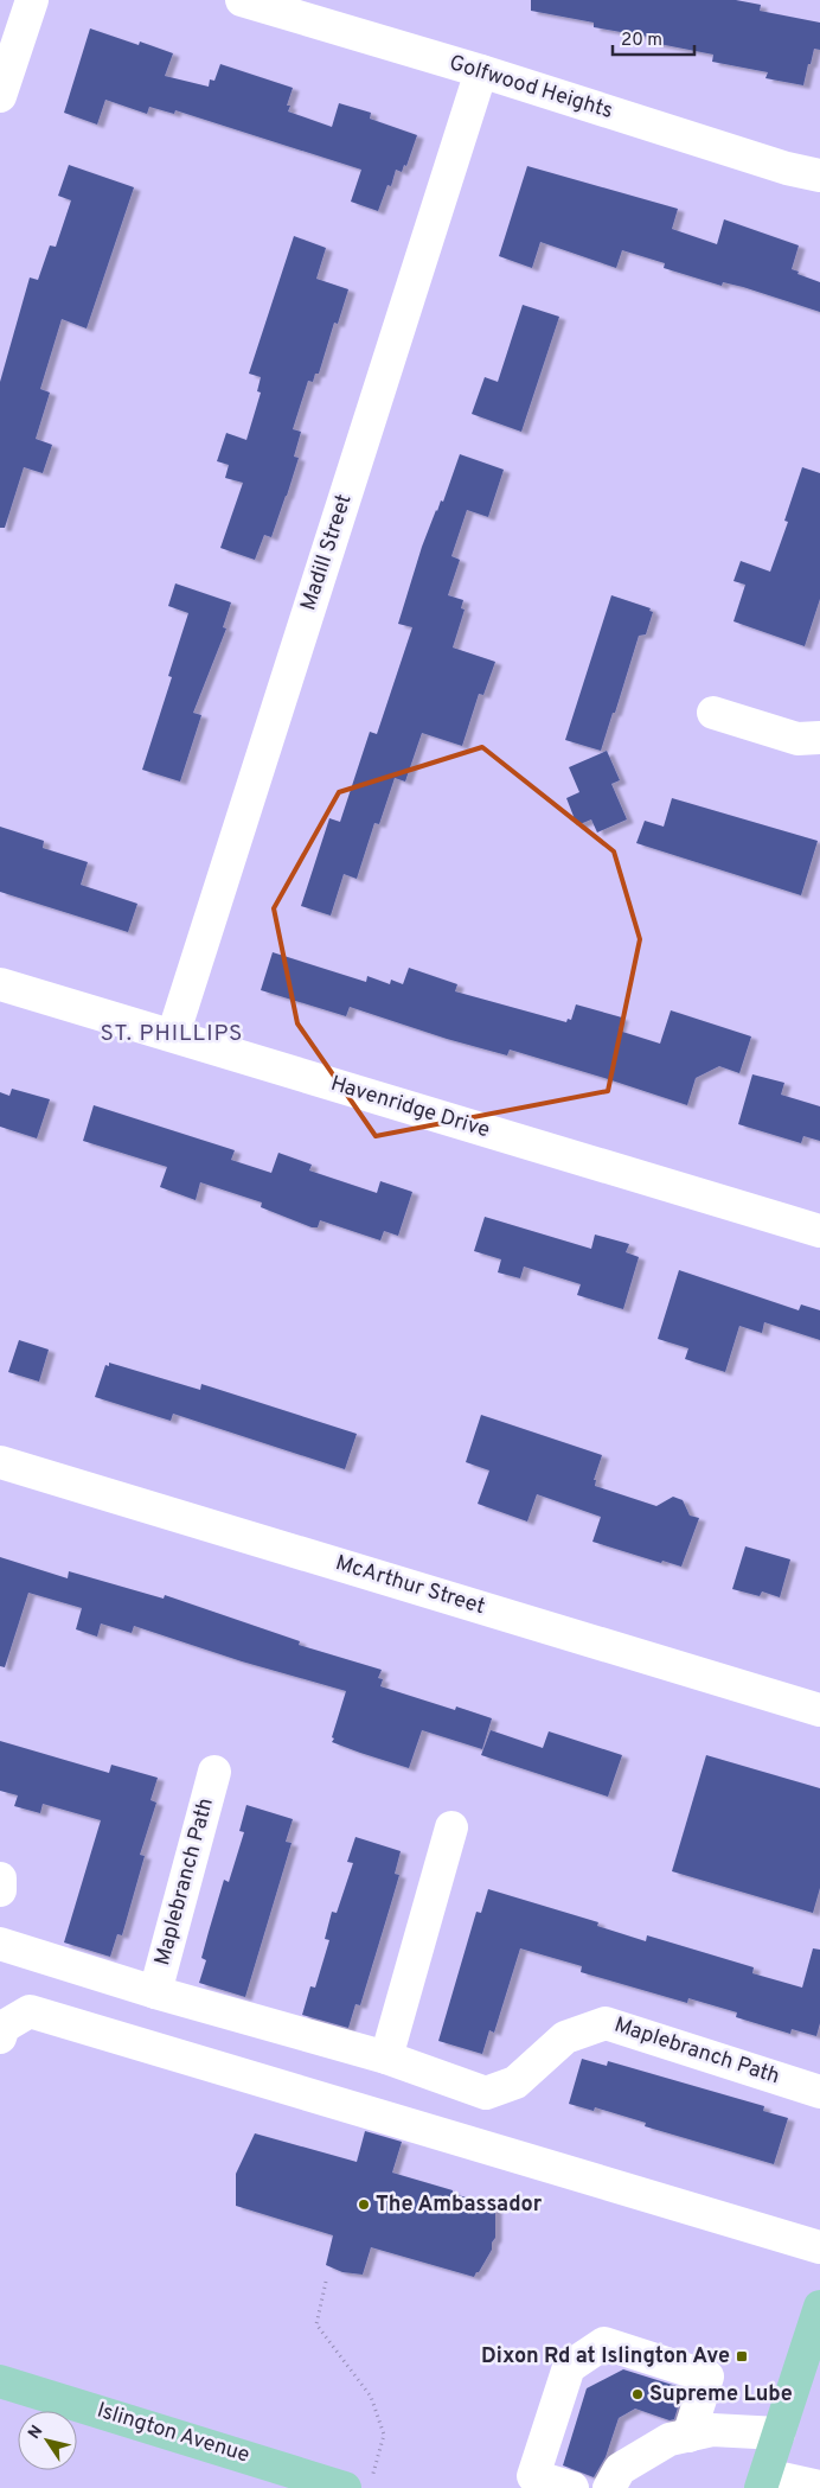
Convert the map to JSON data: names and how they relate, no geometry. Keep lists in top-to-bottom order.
{
  "streets": {
    "main road": ["Islington Avenue"],
    "street": [
      "Golfwood Heights",
      "Madill Street",
      "Havenridge Drive",
      "McArthur Street",
      "Maplebranch Path"
    ]
  },
  "crossings": [
    ["Golfwood Heights", "Madill Street"],
    ["Madill Street", "Havenridge Drive"]
  ],
  "districts": ["ST. PHILLIPS"],
  "places": {
    "other": ["The Ambassador", "Supreme Lube"],
    "transit": ["Dixon Rd at Islington Ave"]
  },
  "scale_bar": "20 m",
  "north": "top left"
}
